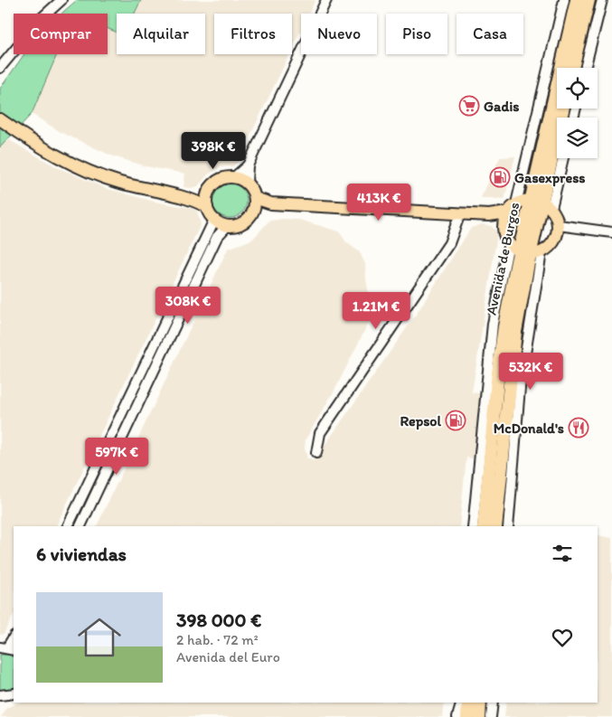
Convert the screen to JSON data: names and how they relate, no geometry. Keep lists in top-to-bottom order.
{
  "streets": {
    "highway": ["Avenida de Burgos"]
  },
  "places": {
    "supermarket": ["Gadis"],
    "fuel station": ["Gasexpress", "Repsol"],
    "restaurant": ["McDonald's"]
  },
  "page": {
    "chip": [
      "Comprar",
      "Alquilar",
      "Filtros",
      "Nuevo",
      "Piso",
      "Casa"
    ],
    "price": [
      "398K €",
      "413K €",
      "308K €",
      "1.21M €",
      "532K €",
      "597K €"
    ],
    "heading": "6 viviendas",
    "list": [
      {
        "name": "398 000 €",
        "note": "2 hab. · 72 m² · Avenida del Euro"
      }
    ]
  }
}
